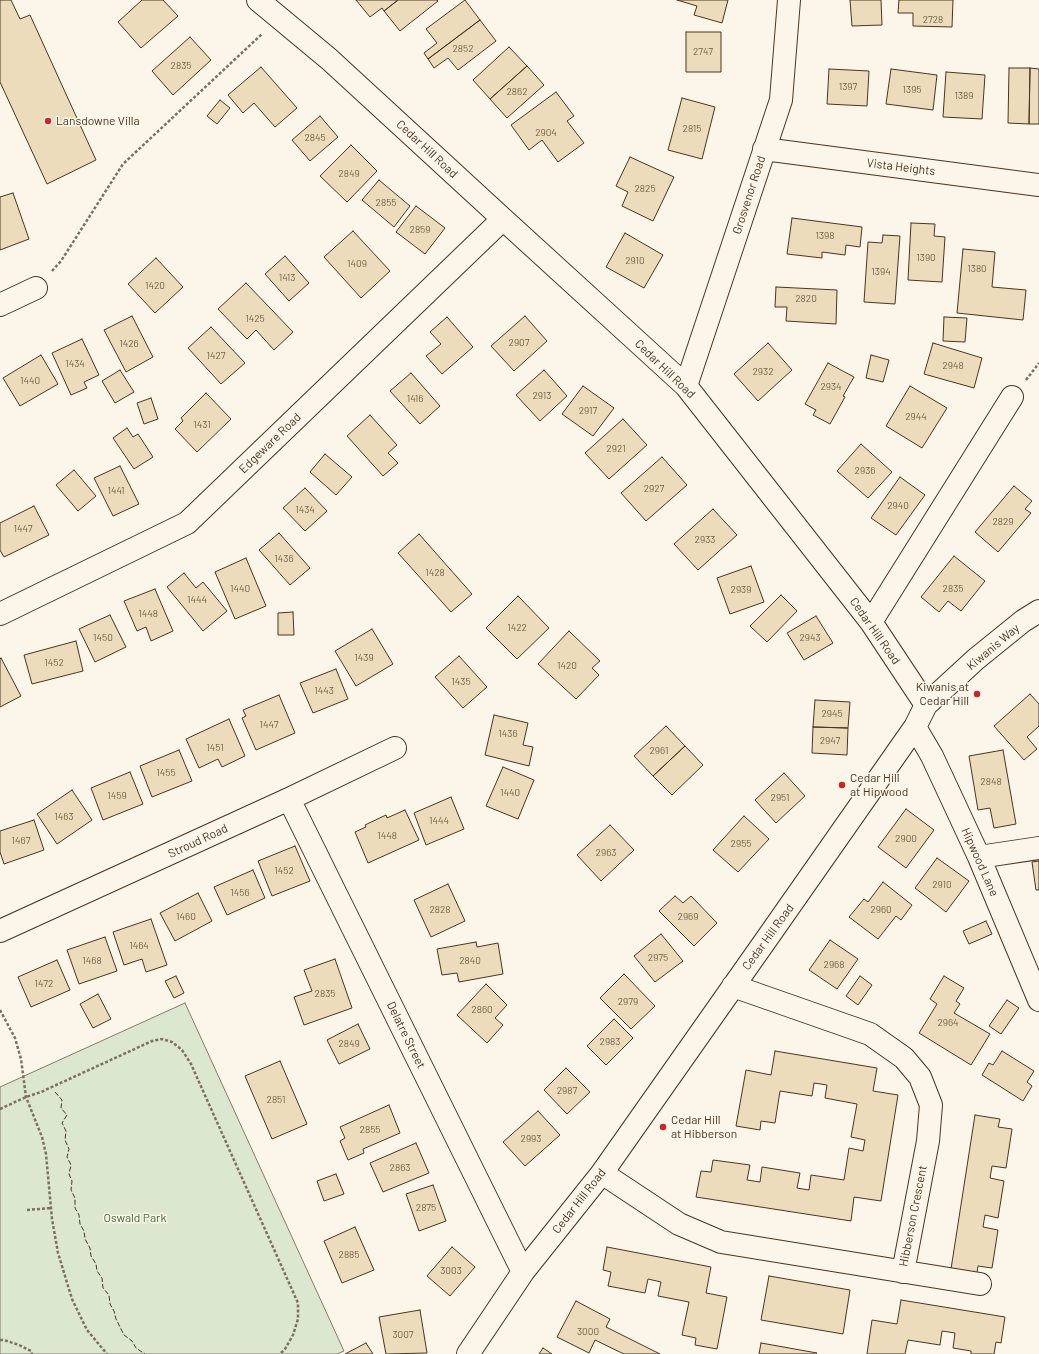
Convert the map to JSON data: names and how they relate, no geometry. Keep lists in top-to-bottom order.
{
  "streets": {
    "street": [
      "Cedar Hill Road",
      "Vista Heights",
      "Grosvenor Road",
      "Edgeware Road",
      "Kiwanis Way",
      "Stroud Road",
      "Hipwood Lane",
      "Delatre Street",
      "Hibberson Crescent"
    ]
  },
  "crossings": [
    ["Cedar Hill Road", "Grosvenor Road"],
    ["Cedar Hill Road", "Edgeware Road"],
    ["Cedar Hill Road", "Kiwanis Way"],
    ["Cedar Hill Road", "Hipwood Lane"],
    ["Cedar Hill Road", "Delatre Street"],
    ["Cedar Hill Road", "Hibberson Crescent"],
    ["Vista Heights", "Grosvenor Road"],
    ["Stroud Road", "Delatre Street"]
  ],
  "parks": ["Oswald Park"],
  "places": [
    "Lansdowne Villa",
    "Kiwanis at Cedar Hill",
    "Cedar Hill at Hipwood",
    "Cedar Hill at Hibberson"
  ],
  "house_numbers": [
    "2728",
    "2852",
    "2747",
    "2835",
    "1397",
    "1395",
    "2862",
    "1389",
    "2815",
    "2904",
    "2845",
    "2849",
    "2825",
    "2855",
    "2859",
    "1398",
    "1390",
    "2910",
    "1409",
    "1380",
    "1394",
    "1413",
    "1420",
    "2820",
    "1425",
    "2907",
    "1426",
    "1427",
    "1434",
    "2948",
    "2932",
    "1440",
    "2934",
    "2913",
    "1416",
    "2917",
    "2944",
    "1431",
    "2921",
    "2936",
    "2927",
    "1441",
    "2940",
    "1434",
    "2829",
    "1447",
    "2933",
    "1436",
    "1428",
    "1440",
    "2835",
    "2939",
    "1444",
    "1448",
    "1422",
    "1450",
    "2943",
    "1439",
    "1452",
    "1420",
    "1435",
    "1443",
    "2945",
    "1447",
    "1436",
    "2947",
    "1451",
    "2961",
    "1455",
    "2848",
    "1440",
    "1459",
    "2951",
    "1463",
    "1444",
    "1448",
    "2900",
    "1467",
    "2955",
    "2963",
    "1452",
    "2910",
    "1456",
    "2828",
    "2960",
    "1460",
    "2969",
    "1464",
    "2975",
    "1468",
    "2840",
    "2968",
    "1472",
    "2835",
    "2979",
    "2860",
    "2964",
    "2983",
    "2849",
    "2987",
    "2851",
    "2855",
    "2993",
    "2863",
    "2875",
    "2885",
    "3003",
    "3000",
    "3007"
  ]
}
